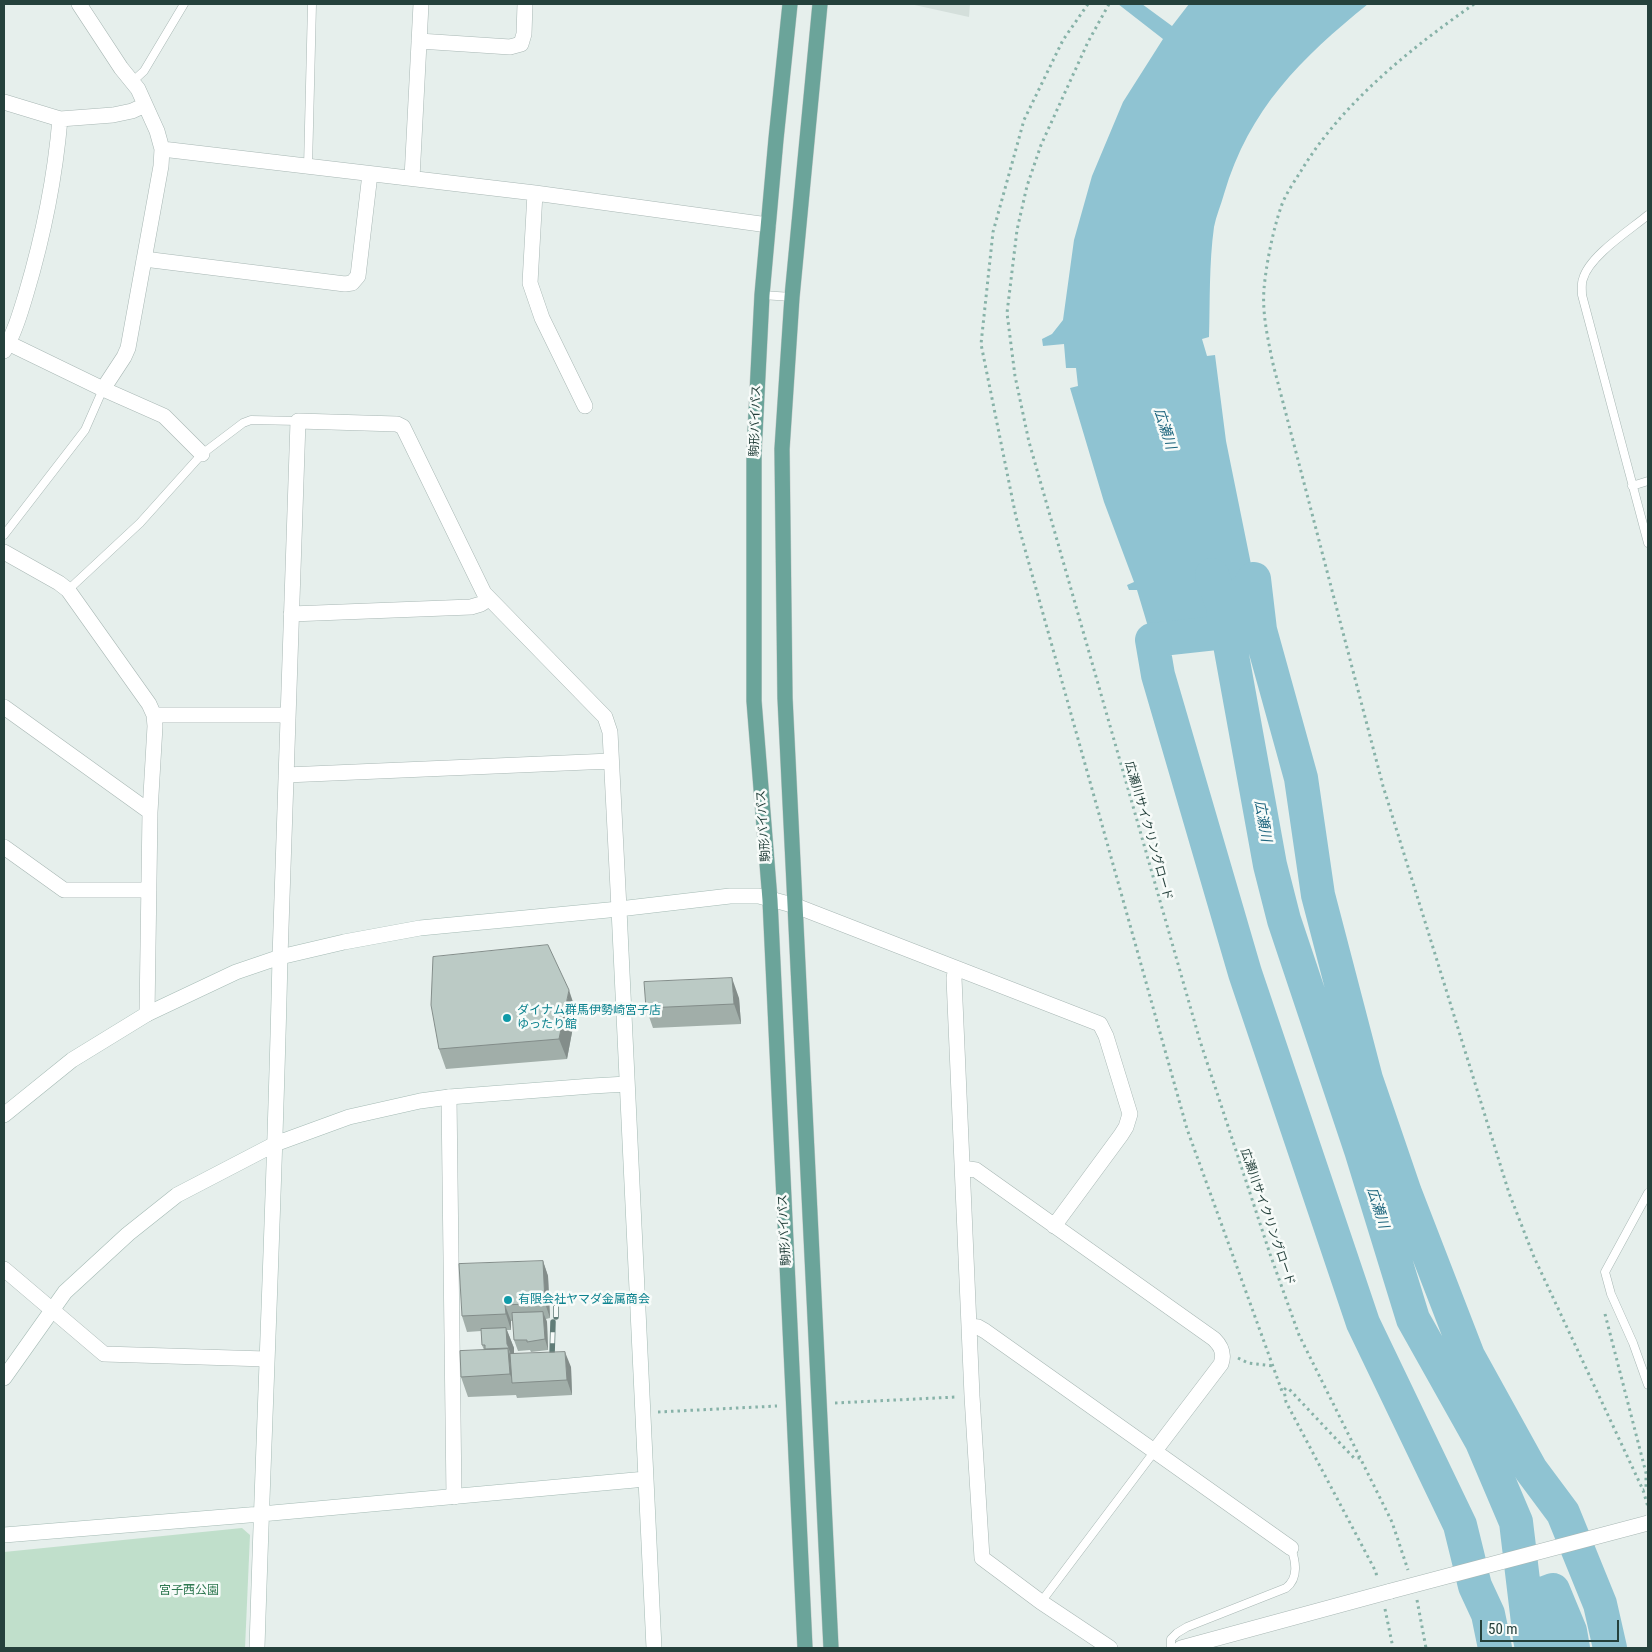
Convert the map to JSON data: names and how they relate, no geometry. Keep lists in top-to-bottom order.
{
  "streets": {
    "main road": ["駒形バイパス"],
    "path": ["広瀬川サイクリングロード"]
  },
  "water": ["広瀬川"],
  "parks": ["宮子西公園"],
  "places": ["ダイナム群馬伊勢崎宮子店 ゆったり館", "有限会社ヤマダ金属商会"],
  "scale_bar": "50 m"
}
